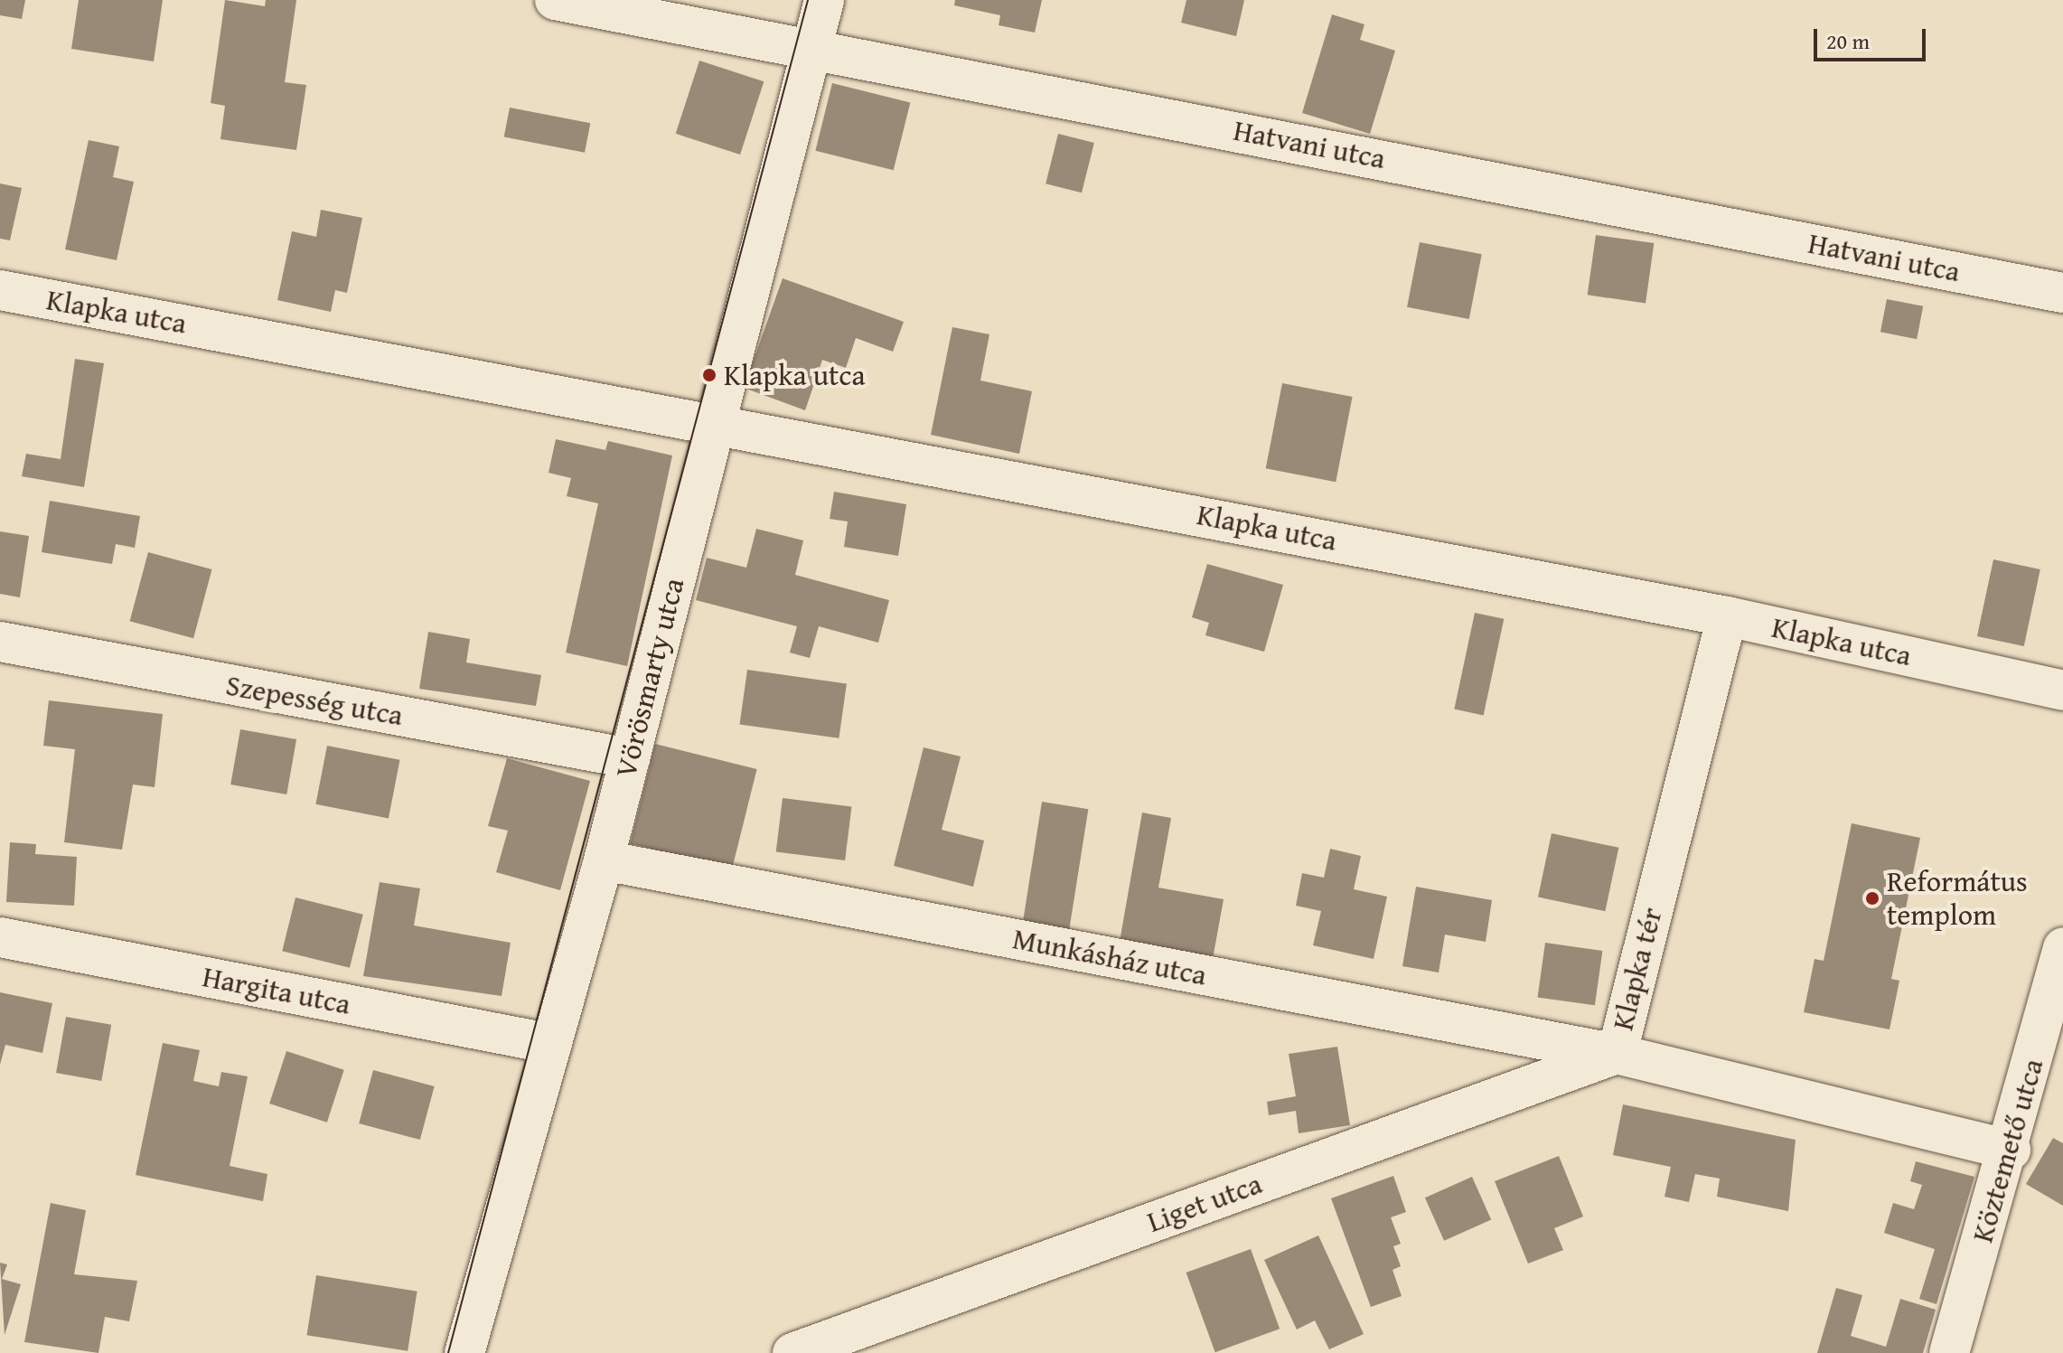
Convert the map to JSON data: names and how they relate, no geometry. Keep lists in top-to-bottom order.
{
  "streets": {
    "street": [
      "Hatvani utca",
      "Klapka utca",
      "Vörösmarty utca",
      "Szepesség utca",
      "Munkásház utca",
      "Klapka tér",
      "Hargita utca",
      "Köztemető utca",
      "Liget utca"
    ]
  },
  "crossings": [
    ["Hatvani utca", "Vörösmarty utca"],
    ["Klapka utca", "Vörösmarty utca"],
    ["Klapka utca", "Klapka tér"],
    ["Vörösmarty utca", "Szepesség utca"],
    ["Vörösmarty utca", "Munkásház utca"],
    ["Vörösmarty utca", "Hargita utca"],
    ["Munkásház utca", "Klapka tér"],
    ["Munkásház utca", "Liget utca"],
    ["Klapka tér", "Köztemető utca"],
    ["Klapka tér", "Liget utca"]
  ],
  "places": ["Klapka utca", "Református templom"],
  "scale_bar": "20 m"
}
